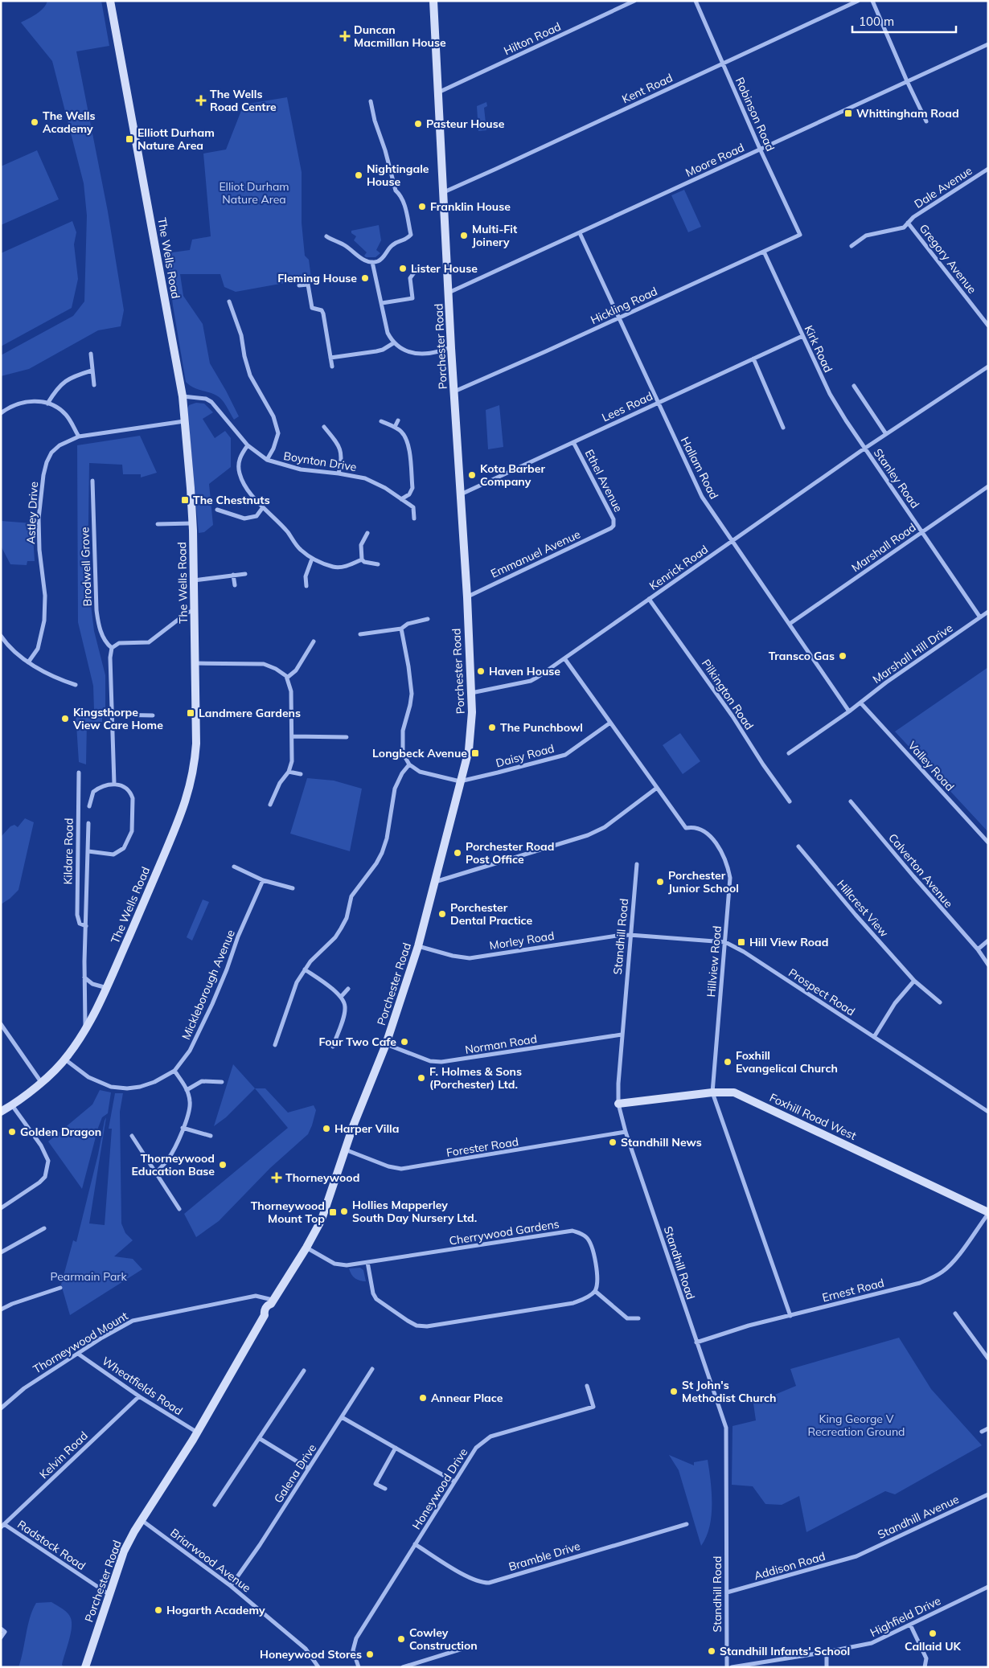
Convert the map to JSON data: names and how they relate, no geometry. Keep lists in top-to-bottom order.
{
  "streets": {
    "street": [
      "Hilton Road",
      "Kent Road",
      "Robinson Road",
      "Moore Road",
      "Dale Avenue",
      "The Wells Road",
      "Gregory Avenue",
      "Hickling Road",
      "Porchester Road",
      "Kirk Road",
      "Lees Road",
      "Boynton Drive",
      "Hallam Road",
      "Stanley Road",
      "Ethel Avenue",
      "Astley Drive",
      "Marshall Road",
      "Emmanuel Avenue",
      "Brodwell Grove",
      "Kenrick Road",
      "Marshall Hill Drive",
      "Pilkington Road",
      "Daisy Road",
      "Valley Road",
      "Kildare Road",
      "Calverton Avenue",
      "Hillcrest View",
      "Standhill Road",
      "Morley Road",
      "Hillview Road",
      "Mickleborough Avenue",
      "Prospect Road",
      "Norman Road",
      "Foxhill Road West",
      "Forester Road",
      "Cherrywood Gardens",
      "Ernest Road",
      "Thorneywood Mount",
      "Wheatfields Road",
      "Kelvin Road",
      "Galena Drive",
      "Honeywood Drive",
      "Standhill Avenue",
      "Radstock Road",
      "Bramble Drive",
      "Briarwood Avenue",
      "Addison Road",
      "Highfield Drive"
    ]
  },
  "crossings": [
    ["Hilton Road", "Porchester Road"],
    ["Kent Road", "Robinson Road"],
    ["Kent Road", "Porchester Road"],
    ["Robinson Road", "Moore Road"],
    ["Robinson Road", "Hickling Road"],
    ["Moore Road", "Porchester Road"],
    ["Moore Road", "Hallam Road"],
    ["Dale Avenue", "Gregory Avenue"],
    ["The Wells Road", "Boynton Drive"],
    ["The Wells Road", "Astley Drive"],
    ["The Wells Road", "Kildare Road"],
    ["The Wells Road", "Mickleborough Avenue"],
    ["Hickling Road", "Porchester Road"],
    ["Hickling Road", "Kirk Road"],
    ["Hickling Road", "Hallam Road"],
    ["Porchester Road", "Lees Road"],
    ["Porchester Road", "Emmanuel Avenue"],
    ["Porchester Road", "Kenrick Road"],
    ["Porchester Road", "Daisy Road"],
    ["Porchester Road", "Morley Road"],
    ["Porchester Road", "Norman Road"],
    ["Porchester Road", "Forester Road"],
    ["Porchester Road", "Cherrywood Gardens"],
    ["Porchester Road", "Thorneywood Mount"],
    ["Porchester Road", "Wheatfields Road"],
    ["Porchester Road", "Radstock Road"],
    ["Porchester Road", "Briarwood Avenue"],
    ["Kirk Road", "Lees Road"],
    ["Kirk Road", "Stanley Road"],
    ["Kirk Road", "Kenrick Road"],
    ["Lees Road", "Hallam Road"],
    ["Lees Road", "Ethel Avenue"],
    ["Hallam Road", "Marshall Road"],
    ["Hallam Road", "Kenrick Road"],
    ["Hallam Road", "Marshall Hill Drive"],
    ["Stanley Road", "Marshall Road"],
    ["Stanley Road", "Kenrick Road"],
    ["Stanley Road", "Marshall Hill Drive"],
    ["Ethel Avenue", "Emmanuel Avenue"],
    ["Kenrick Road", "Pilkington Road"],
    ["Kenrick Road", "Hillview Road"],
    ["Marshall Hill Drive", "Valley Road"],
    ["Daisy Road", "Hillview Road"],
    ["Standhill Road", "Morley Road"],
    ["Standhill Road", "Prospect Road"],
    ["Standhill Road", "Norman Road"],
    ["Standhill Road", "Foxhill Road West"],
    ["Standhill Road", "Forester Road"],
    ["Standhill Road", "Ernest Road"],
    ["Standhill Road", "Addison Road"],
    ["Morley Road", "Prospect Road"],
    ["Hillview Road", "Prospect Road"],
    ["Hillview Road", "Foxhill Road West"],
    ["Hillview Road", "Ernest Road"],
    ["Foxhill Road West", "Ernest Road"],
    ["Thorneywood Mount", "Wheatfields Road"],
    ["Wheatfields Road", "Kelvin Road"],
    ["Kelvin Road", "Radstock Road"],
    ["Galena Drive", "Briarwood Avenue"],
    ["Honeywood Drive", "Bramble Drive"],
    ["Standhill Avenue", "Addison Road"]
  ],
  "parks": ["Elliot Durham Nature Area", "Pearmain Park", "King George V Recreation Ground"],
  "places": {
    "health": ["Duncan Macmillan House", "The Wells Road Centre", "Thorneywood"],
    "transit": [
      "Whittingham Road",
      "Elliott Durham Nature Area",
      "The Chestnuts",
      "Landmere Gardens",
      "Longbeck Avenue",
      "Hill View Road",
      "Thorneywood Mount Top"
    ],
    "other": [
      "The Wells Academy",
      "Pasteur House",
      "Nightingale House",
      "Franklin House",
      "Multi-Fit Joinery",
      "Lister House",
      "Fleming House",
      "Kota Barber Company",
      "Transco Gas",
      "Haven House",
      "Kingsthorpe View Care Home",
      "The Punchbowl",
      "Porchester Road Post Office",
      "Porchester Junior School",
      "Porchester Dental Practice",
      "Four Two Cafe",
      "Foxhill Evangelical Church",
      "F. Holmes & Sons (Porchester) Ltd.",
      "Harper Villa",
      "Golden Dragon",
      "Standhill News",
      "Thorneywood Education Base",
      "Hollies Mapperley South Day Nursery Ltd.",
      "St John's Methodist Church",
      "Annear Place",
      "Hogarth Academy",
      "Callaid UK",
      "Cowley Construction",
      "Standhill Infants' School",
      "Honeywood Stores"
    ]
  },
  "scale_bar": "100 m"
}
